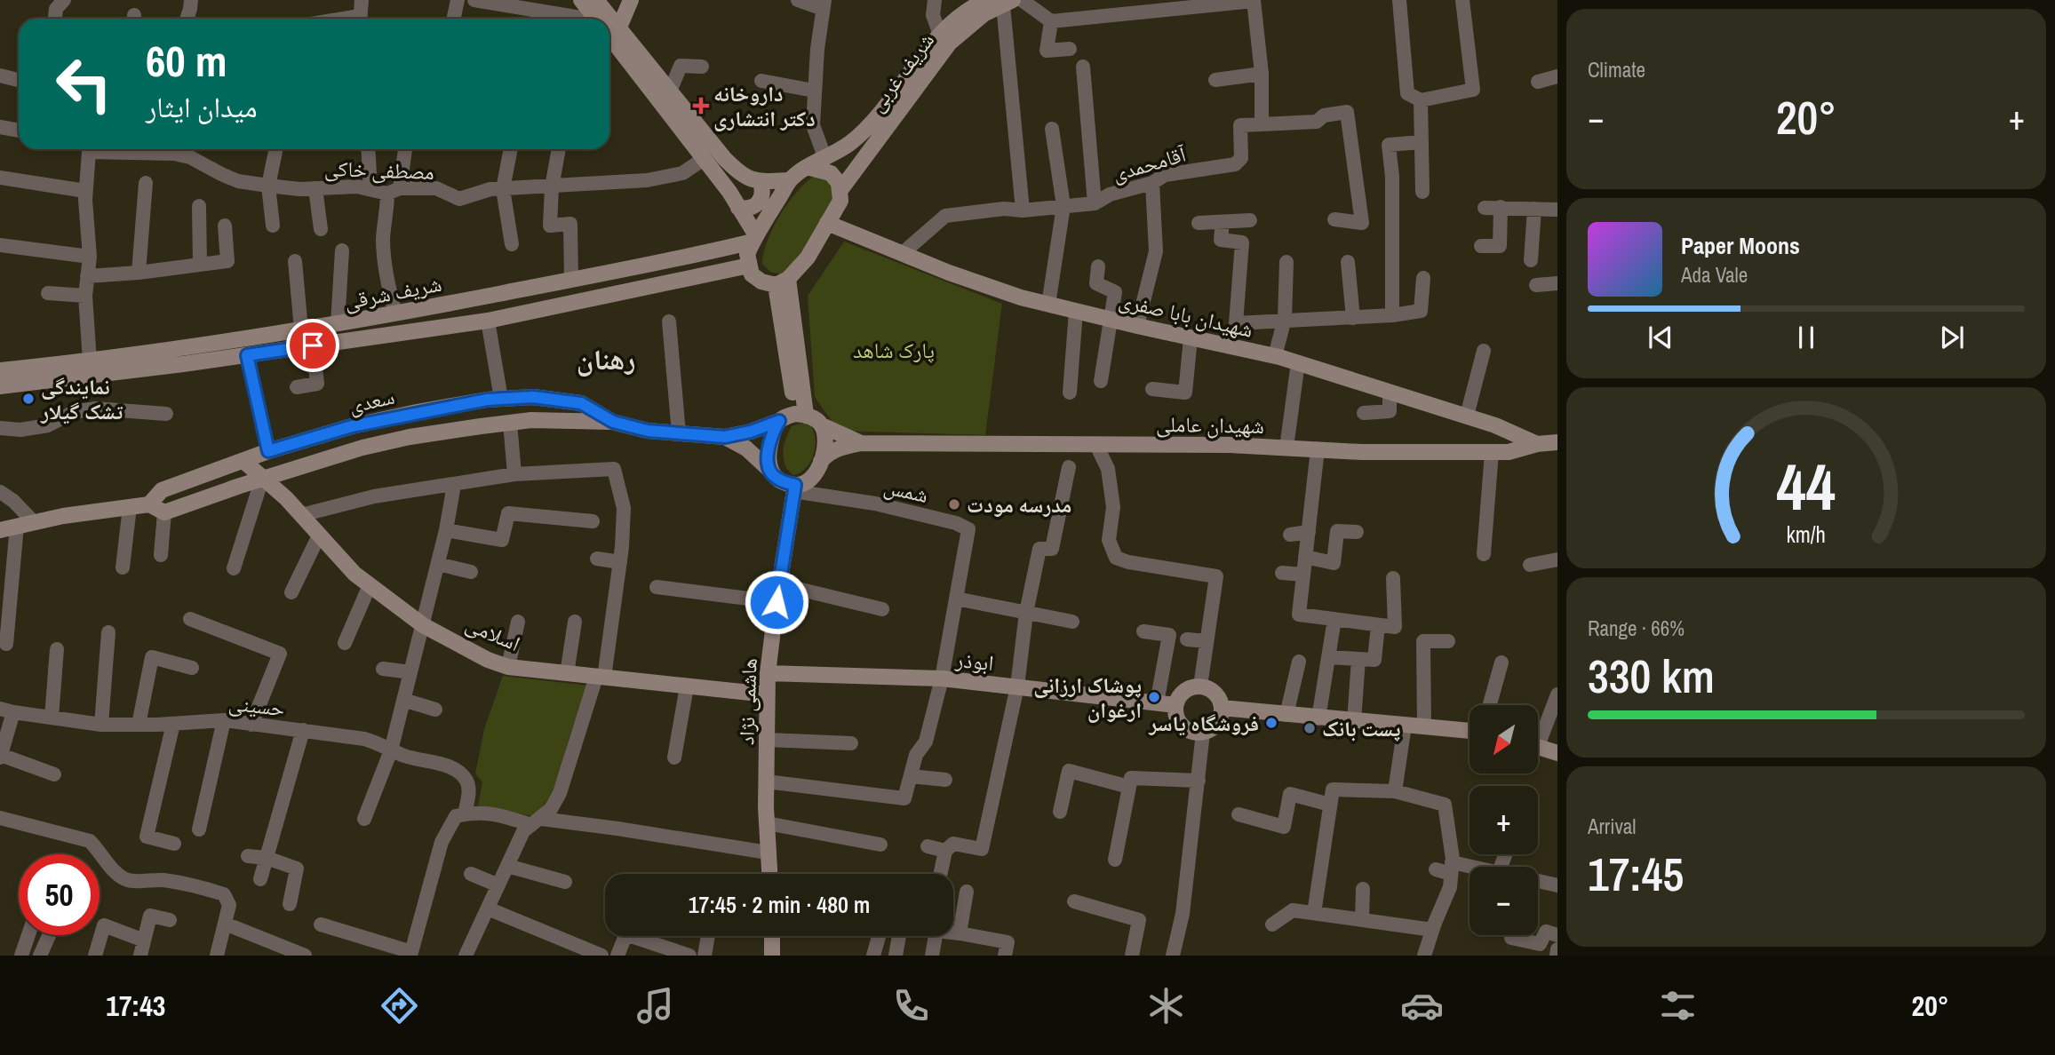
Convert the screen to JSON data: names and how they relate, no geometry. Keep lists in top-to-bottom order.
{
  "streets": {
    "street": [
      "شریف غربی",
      "آقامحمدی",
      "مصطفی خاکی",
      "شریف شرقی",
      "شهیدان بابا صفری",
      "سعدی",
      "شهیدان عاملی",
      "شمس",
      "اسلامی",
      "ابوذر",
      "هاشمی نژاد",
      "حسینی"
    ]
  },
  "crossings": [
    ["شریف غربی", "شهیدان بابا صفری"],
    ["آقامحمدی", "شهیدان بابا صفری"],
    ["شهیدان بابا صفری", "شهیدان عاملی"],
    ["سعدی", "اسلامی"],
    ["شهیدان عاملی", "شمس"],
    ["شهیدان عاملی", "هاشمی نژاد"],
    ["شمس", "ابوذر"],
    ["شمس", "هاشمی نژاد"],
    ["اسلامی", "هاشمی نژاد"],
    ["ابوذر", "هاشمی نژاد"]
  ],
  "districts": ["رهنان"],
  "parks": ["پارک شاهد"],
  "places": {
    "health": ["داروخانه دکتر انتشاری"],
    "other": [
      "نمایندگی تشک گیلار",
      "مدرسه مودت",
      "پوشاک ارزانی ارغوان",
      "فروشگاه یاسر",
      "پست بانک"
    ]
  },
  "north": "bottom left",
  "page": {
    "tile": [
      "Climate",
      ["Range · 66%", "330 km"],
      ["Arrival", "17:45"]
    ],
    "turn": ["60 m", "میدان ایثار"],
    "heat": ["−", "20°", "+"],
    "song": ["Paper Moons", "Ada Vale"],
    "map_buttons": ["+", "−"],
    "limit": "50",
    "trip": "17:45 · 2 min · 480 m",
    "tabs": ["17:43", "20°"],
    "gauge": ["44", "km/h"]
  }
}
